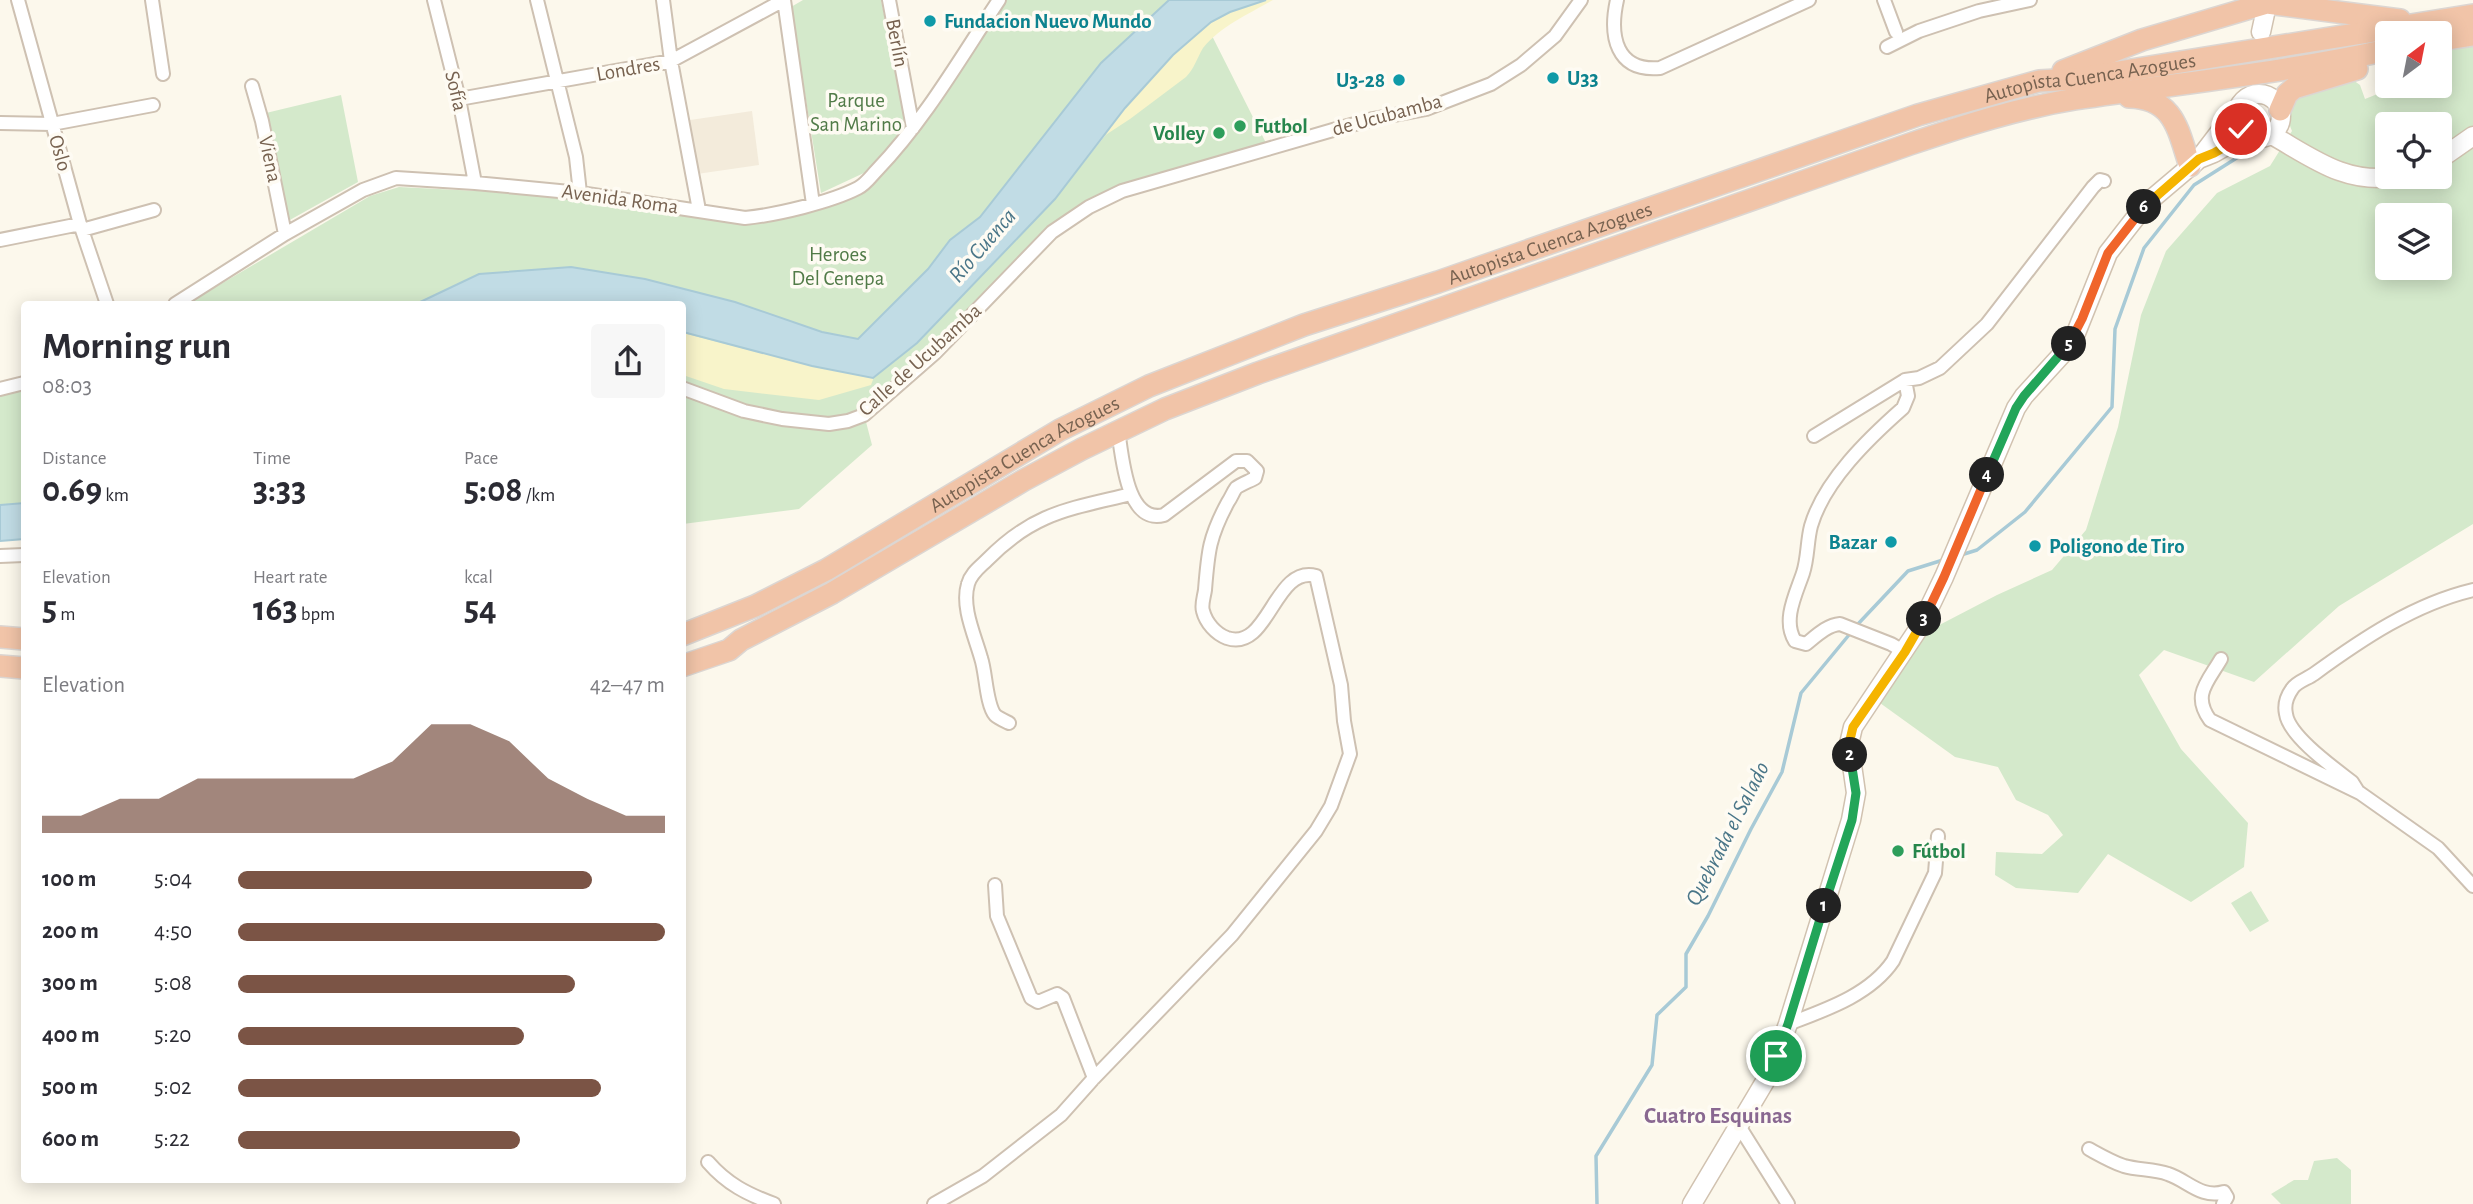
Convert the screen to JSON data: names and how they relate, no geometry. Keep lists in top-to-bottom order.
{
  "streets": {
    "highway": ["Autopista Cuenca Azogues"],
    "street": [
      "Berlín",
      "Londres",
      "Sofía",
      "de Ucubamba",
      "Oslo",
      "Viena",
      "Avenida Roma",
      "Calle de Ucubamba"
    ]
  },
  "crossings": [
    ["Berlín", "Avenida Roma"],
    ["Londres", "Sofía"],
    ["Sofía", "Avenida Roma"],
    ["de Ucubamba", "Calle de Ucubamba"],
    ["Viena", "Avenida Roma"]
  ],
  "districts": ["Cuatro Esquinas"],
  "water": ["Río Cuenca", "Quebrada el Salado"],
  "parks": ["Parque San Marino", "Heroes Del Cenepa"],
  "places": [
    "Fundacion Nuevo Mundo",
    "U33",
    "U3-28",
    "Futbol",
    "Volley",
    "Bazar",
    "Poligono de Tiro",
    "Fútbol"
  ],
  "north": "top right",
  "page": {
    "pins": [
      "6",
      "5",
      "4",
      "3",
      "2",
      "1"
    ],
    "heading": ["Morning run", "08:03"],
    "stats": [
      ["Distance", "0.69 km"],
      ["Time", "3:33"],
      ["Pace", "5:08 /km"],
      ["Elevation", "5 m"],
      ["Heart rate", "163 bpm"],
      ["kcal", "54"]
    ],
    "chart": ["Elevation", "42–47 m"],
    "list": [
      {
        "name": "100 m",
        "note": "5:04"
      },
      {
        "name": "200 m",
        "note": "4:50"
      },
      {
        "name": "300 m",
        "note": "5:08"
      },
      {
        "name": "400 m",
        "note": "5:20"
      },
      {
        "name": "500 m",
        "note": "5:02"
      },
      {
        "name": "600 m",
        "note": "5:22"
      }
    ]
  }
}
